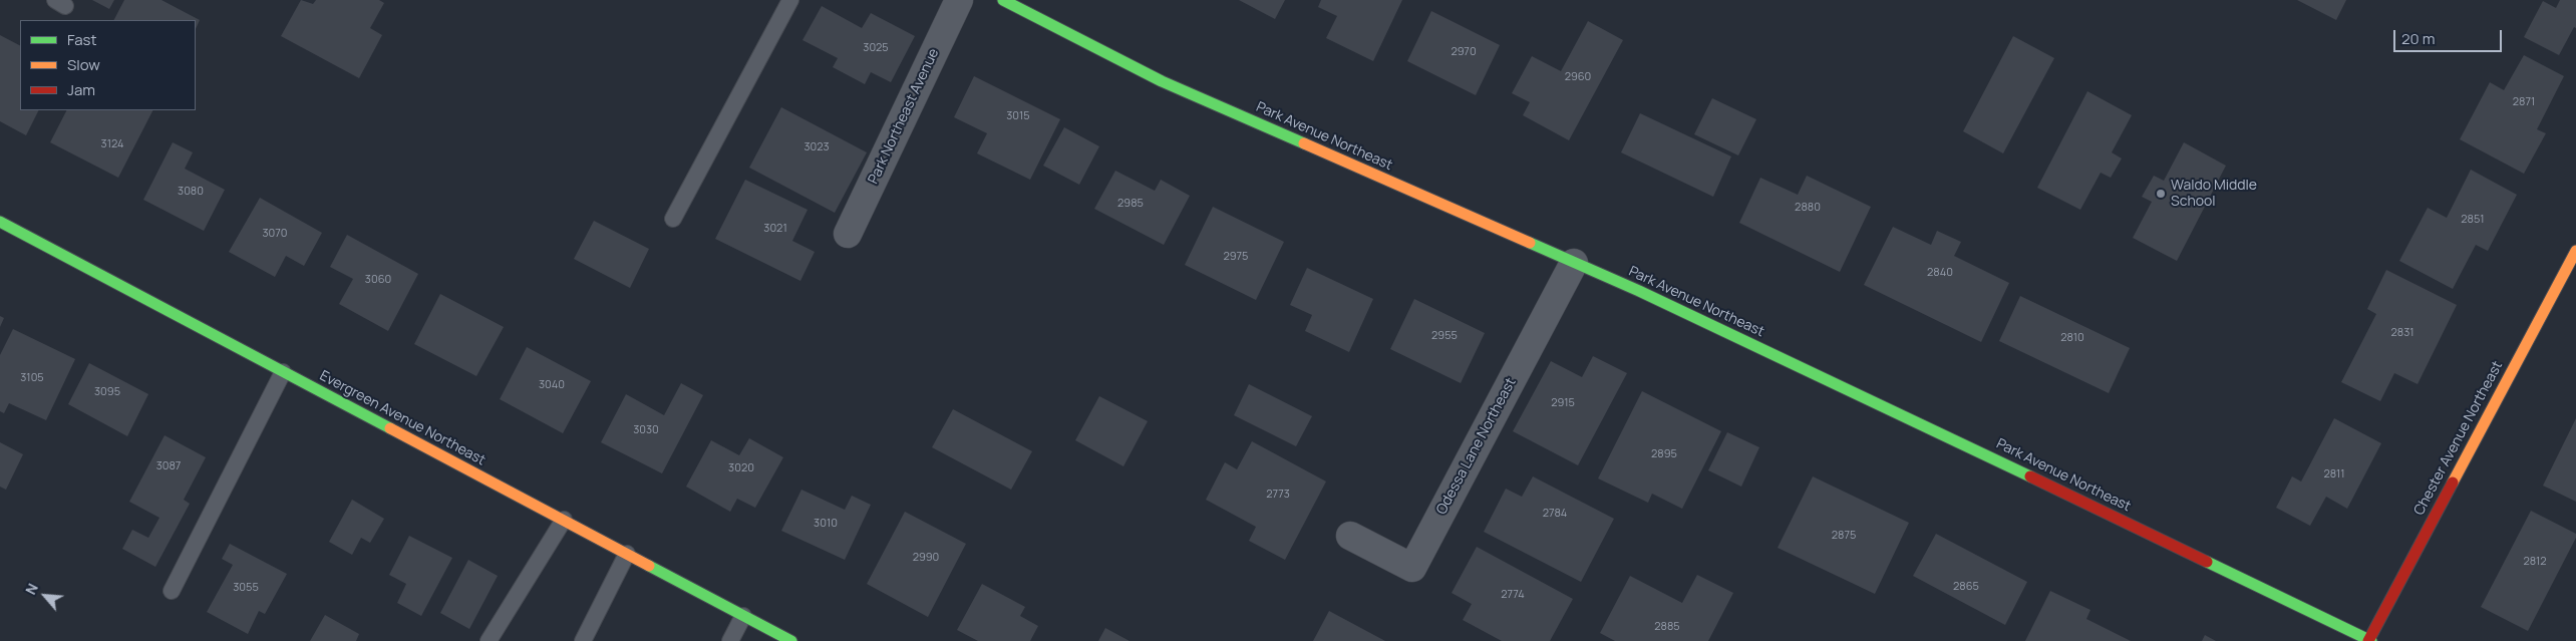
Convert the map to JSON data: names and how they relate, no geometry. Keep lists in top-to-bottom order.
{
  "streets": {
    "street": [
      "Park Northeast Avenue",
      "Park Avenue Northeast",
      "Evergreen Avenue Northeast",
      "Chester Avenue Northeast",
      "Odessa Lane Northeast"
    ]
  },
  "crossings": [
    ["Park Avenue Northeast", "Chester Avenue Northeast"],
    ["Park Avenue Northeast", "Odessa Lane Northeast"]
  ],
  "places": ["Waldo Middle School"],
  "house_numbers": [
    "3025",
    "2970",
    "2960",
    "2871",
    "3015",
    "3124",
    "3023",
    "3080",
    "2985",
    "2880",
    "2851",
    "3021",
    "3070",
    "2975",
    "2840",
    "3060",
    "2831",
    "2955",
    "2810",
    "3105",
    "3040",
    "3095",
    "2915",
    "3030",
    "2895",
    "3087",
    "3020",
    "2811",
    "2773",
    "2784",
    "3010",
    "2875",
    "2990",
    "2812",
    "2865",
    "3055",
    "2774",
    "2885"
  ],
  "legend": ["Fast", "Slow", "Jam"],
  "scale_bar": "20 m",
  "north": "top left"
}
